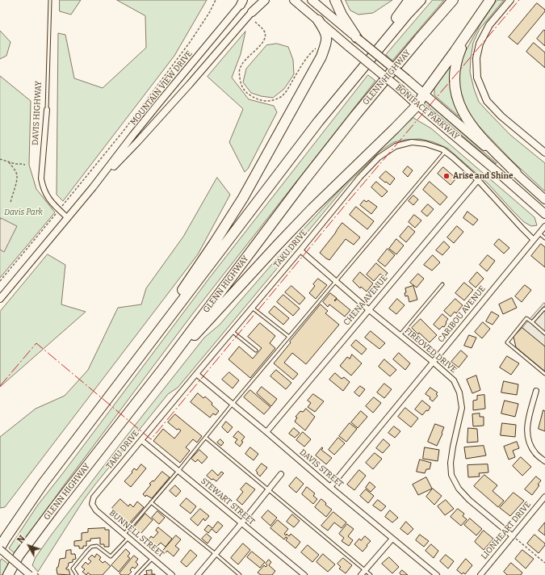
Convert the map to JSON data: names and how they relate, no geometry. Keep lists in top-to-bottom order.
{
  "streets": {
    "highway": ["GLENN HIGHWAY"],
    "main road": ["BONIFACE PARKWAY"],
    "street": [
      "MOUNTAIN VIEW DRIVE",
      "DAVIS HIGHWAY",
      "TAKU DRIVE",
      "CHENA AVENUE",
      "CARIBOU AVENUE",
      "FIREOVED DRIVE",
      "DAVIS STREET",
      "STEWART STREET",
      "LIONHEART DRIVE",
      "BUNNELL STREET"
    ]
  },
  "crossings": [
    ["MOUNTAIN VIEW DRIVE", "DAVIS HIGHWAY"],
    ["TAKU DRIVE", "CHENA AVENUE"],
    ["TAKU DRIVE", "CARIBOU AVENUE"],
    ["TAKU DRIVE", "FIREOVED DRIVE"],
    ["TAKU DRIVE", "DAVIS STREET"],
    ["TAKU DRIVE", "STEWART STREET"],
    ["TAKU DRIVE", "BUNNELL STREET"],
    ["CHENA AVENUE", "FIREOVED DRIVE"],
    ["CHENA AVENUE", "DAVIS STREET"],
    ["CARIBOU AVENUE", "FIREOVED DRIVE"],
    ["CARIBOU AVENUE", "DAVIS STREET"],
    ["FIREOVED DRIVE", "LIONHEART DRIVE"]
  ],
  "parks": ["Davis Park"],
  "places": ["Arise and Shine"],
  "north": "top left"
}
